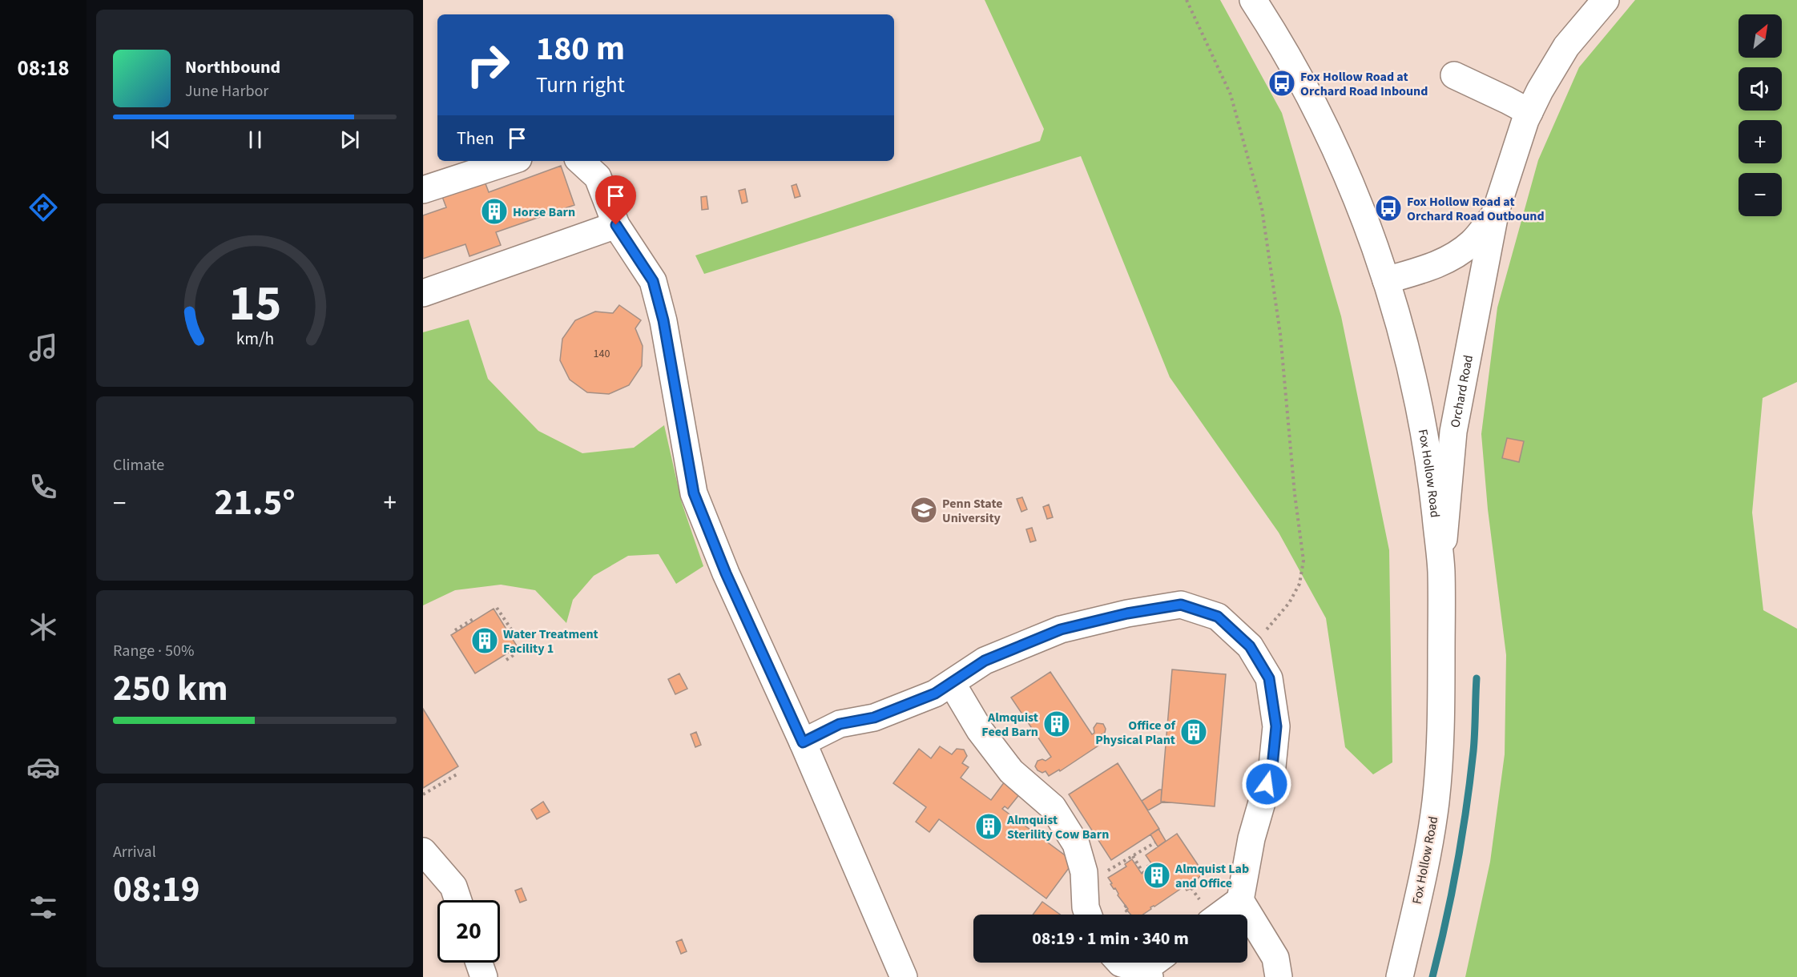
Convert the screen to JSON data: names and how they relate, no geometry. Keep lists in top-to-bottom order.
{
  "streets": {
    "main road": ["Orchard Road", "Fox Hollow Road"]
  },
  "crossings": [
    ["Orchard Road", "Fox Hollow Road"]
  ],
  "places": {
    "bus stop": ["Fox Hollow Road at Orchard Road Inbound", "Fox Hollow Road at Orchard Road Outbound"],
    "building": [
      "Horse Barn",
      "Water Treatment Facility 1",
      "Almquist Feed Barn",
      "Office of Physical Plant",
      "Almquist Sterility Cow Barn",
      "Almquist Lab and Office"
    ],
    "school or university": ["Penn State University"]
  },
  "house_numbers": ["140"],
  "north": "top right",
  "page": {
    "tabs": "08:18",
    "map_buttons": ["+", "−"],
    "turn": ["180 m", "Turn right"],
    "song": ["Northbound", "June Harbor"],
    "then": "Then",
    "tile": [
      "Climate",
      ["Range · 50%", "250 km"],
      ["Arrival", "08:19"]
    ],
    "heat": ["−", "21.5°", "+"],
    "limit": "20",
    "trip": "08:19 · 1 min · 340 m",
    "gauge": ["15", "km/h"]
  }
}
